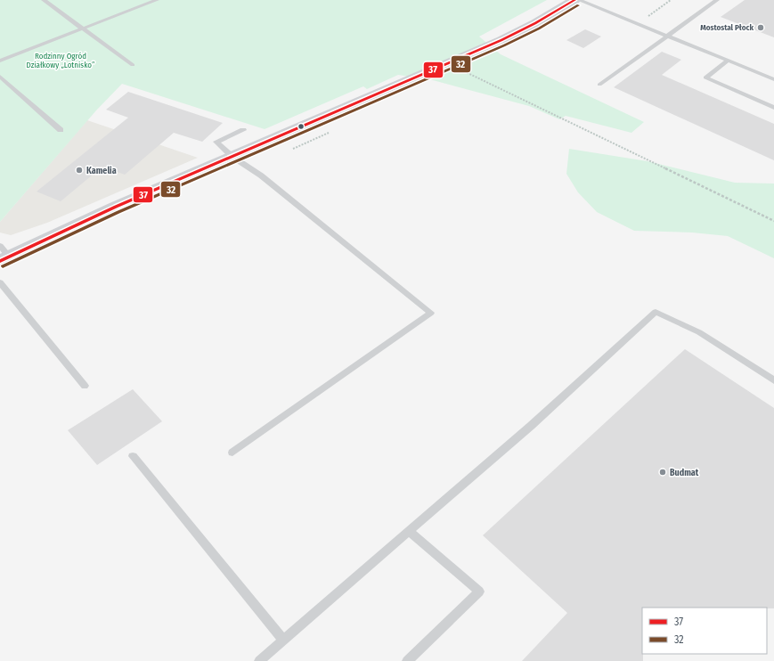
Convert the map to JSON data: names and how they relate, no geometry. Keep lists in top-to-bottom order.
{
  "parks": ["Rodzinny Ogród Działkowy „Lotnisko”"],
  "places": ["Mostostal Płock", "Kamelia", "Budmat"],
  "lines": ["transit line 37", "transit line 32"],
  "legend": ["37", "32"]
}
